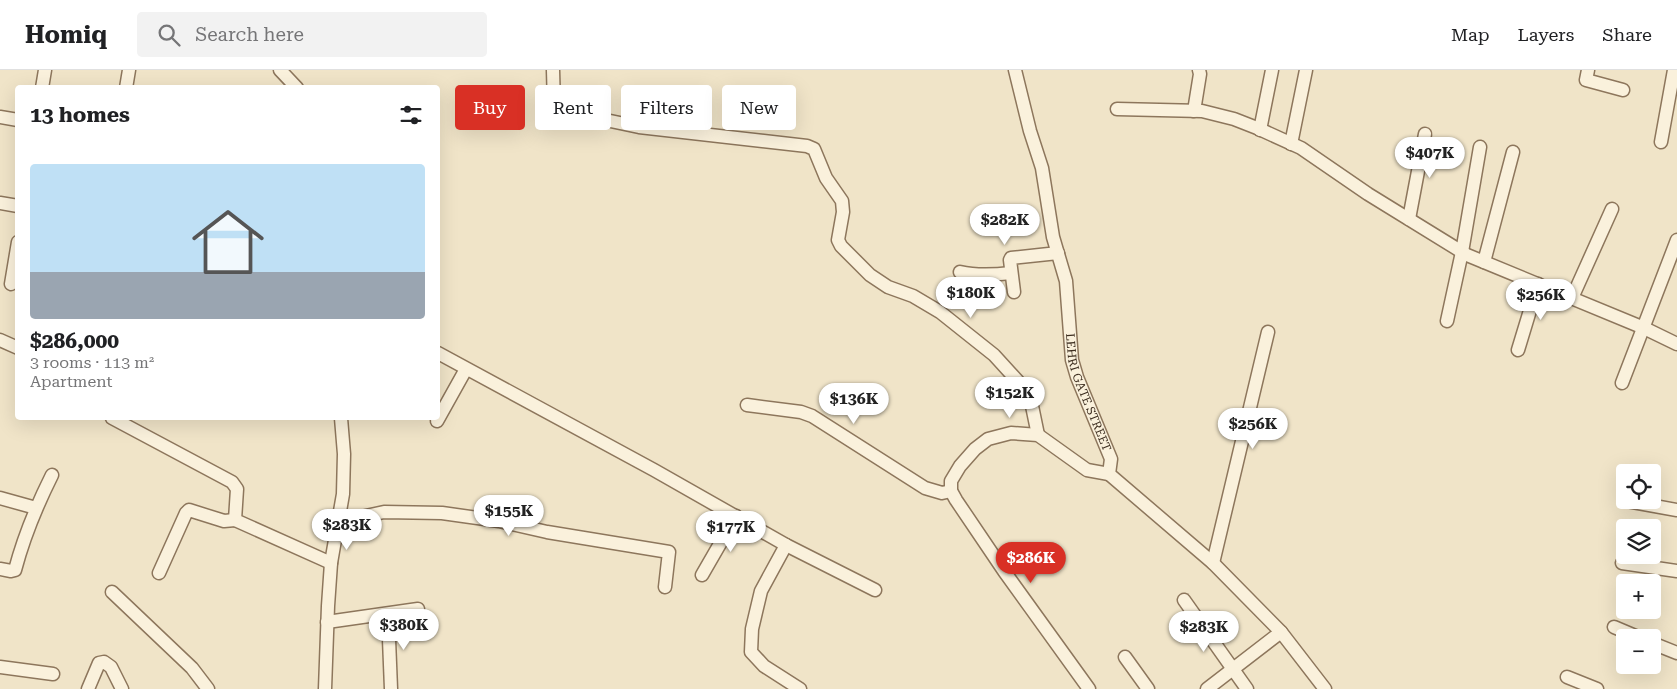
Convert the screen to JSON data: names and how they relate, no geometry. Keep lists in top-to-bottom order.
{
  "streets": {
    "street": ["LEHRI GATE STREET"]
  },
  "page": {
    "header": "Homiq",
    "search": "Search here",
    "nav": ["Map", "Layers", "Share"],
    "chip": [
      "Buy",
      "Rent",
      "Filters",
      "New"
    ],
    "heading": "13 homes",
    "price": [
      "$407K",
      "$282K",
      "$180K",
      "$256K",
      "$152K",
      "$136K",
      "$256K",
      "$155K",
      "$283K",
      "$177K",
      "$286K",
      "$380K",
      "$283K"
    ],
    "list": [
      {
        "name": "$286,000",
        "note": "3 rooms · 113 m² · Apartment"
      }
    ],
    "map_buttons": ["+", "−"]
  }
}
